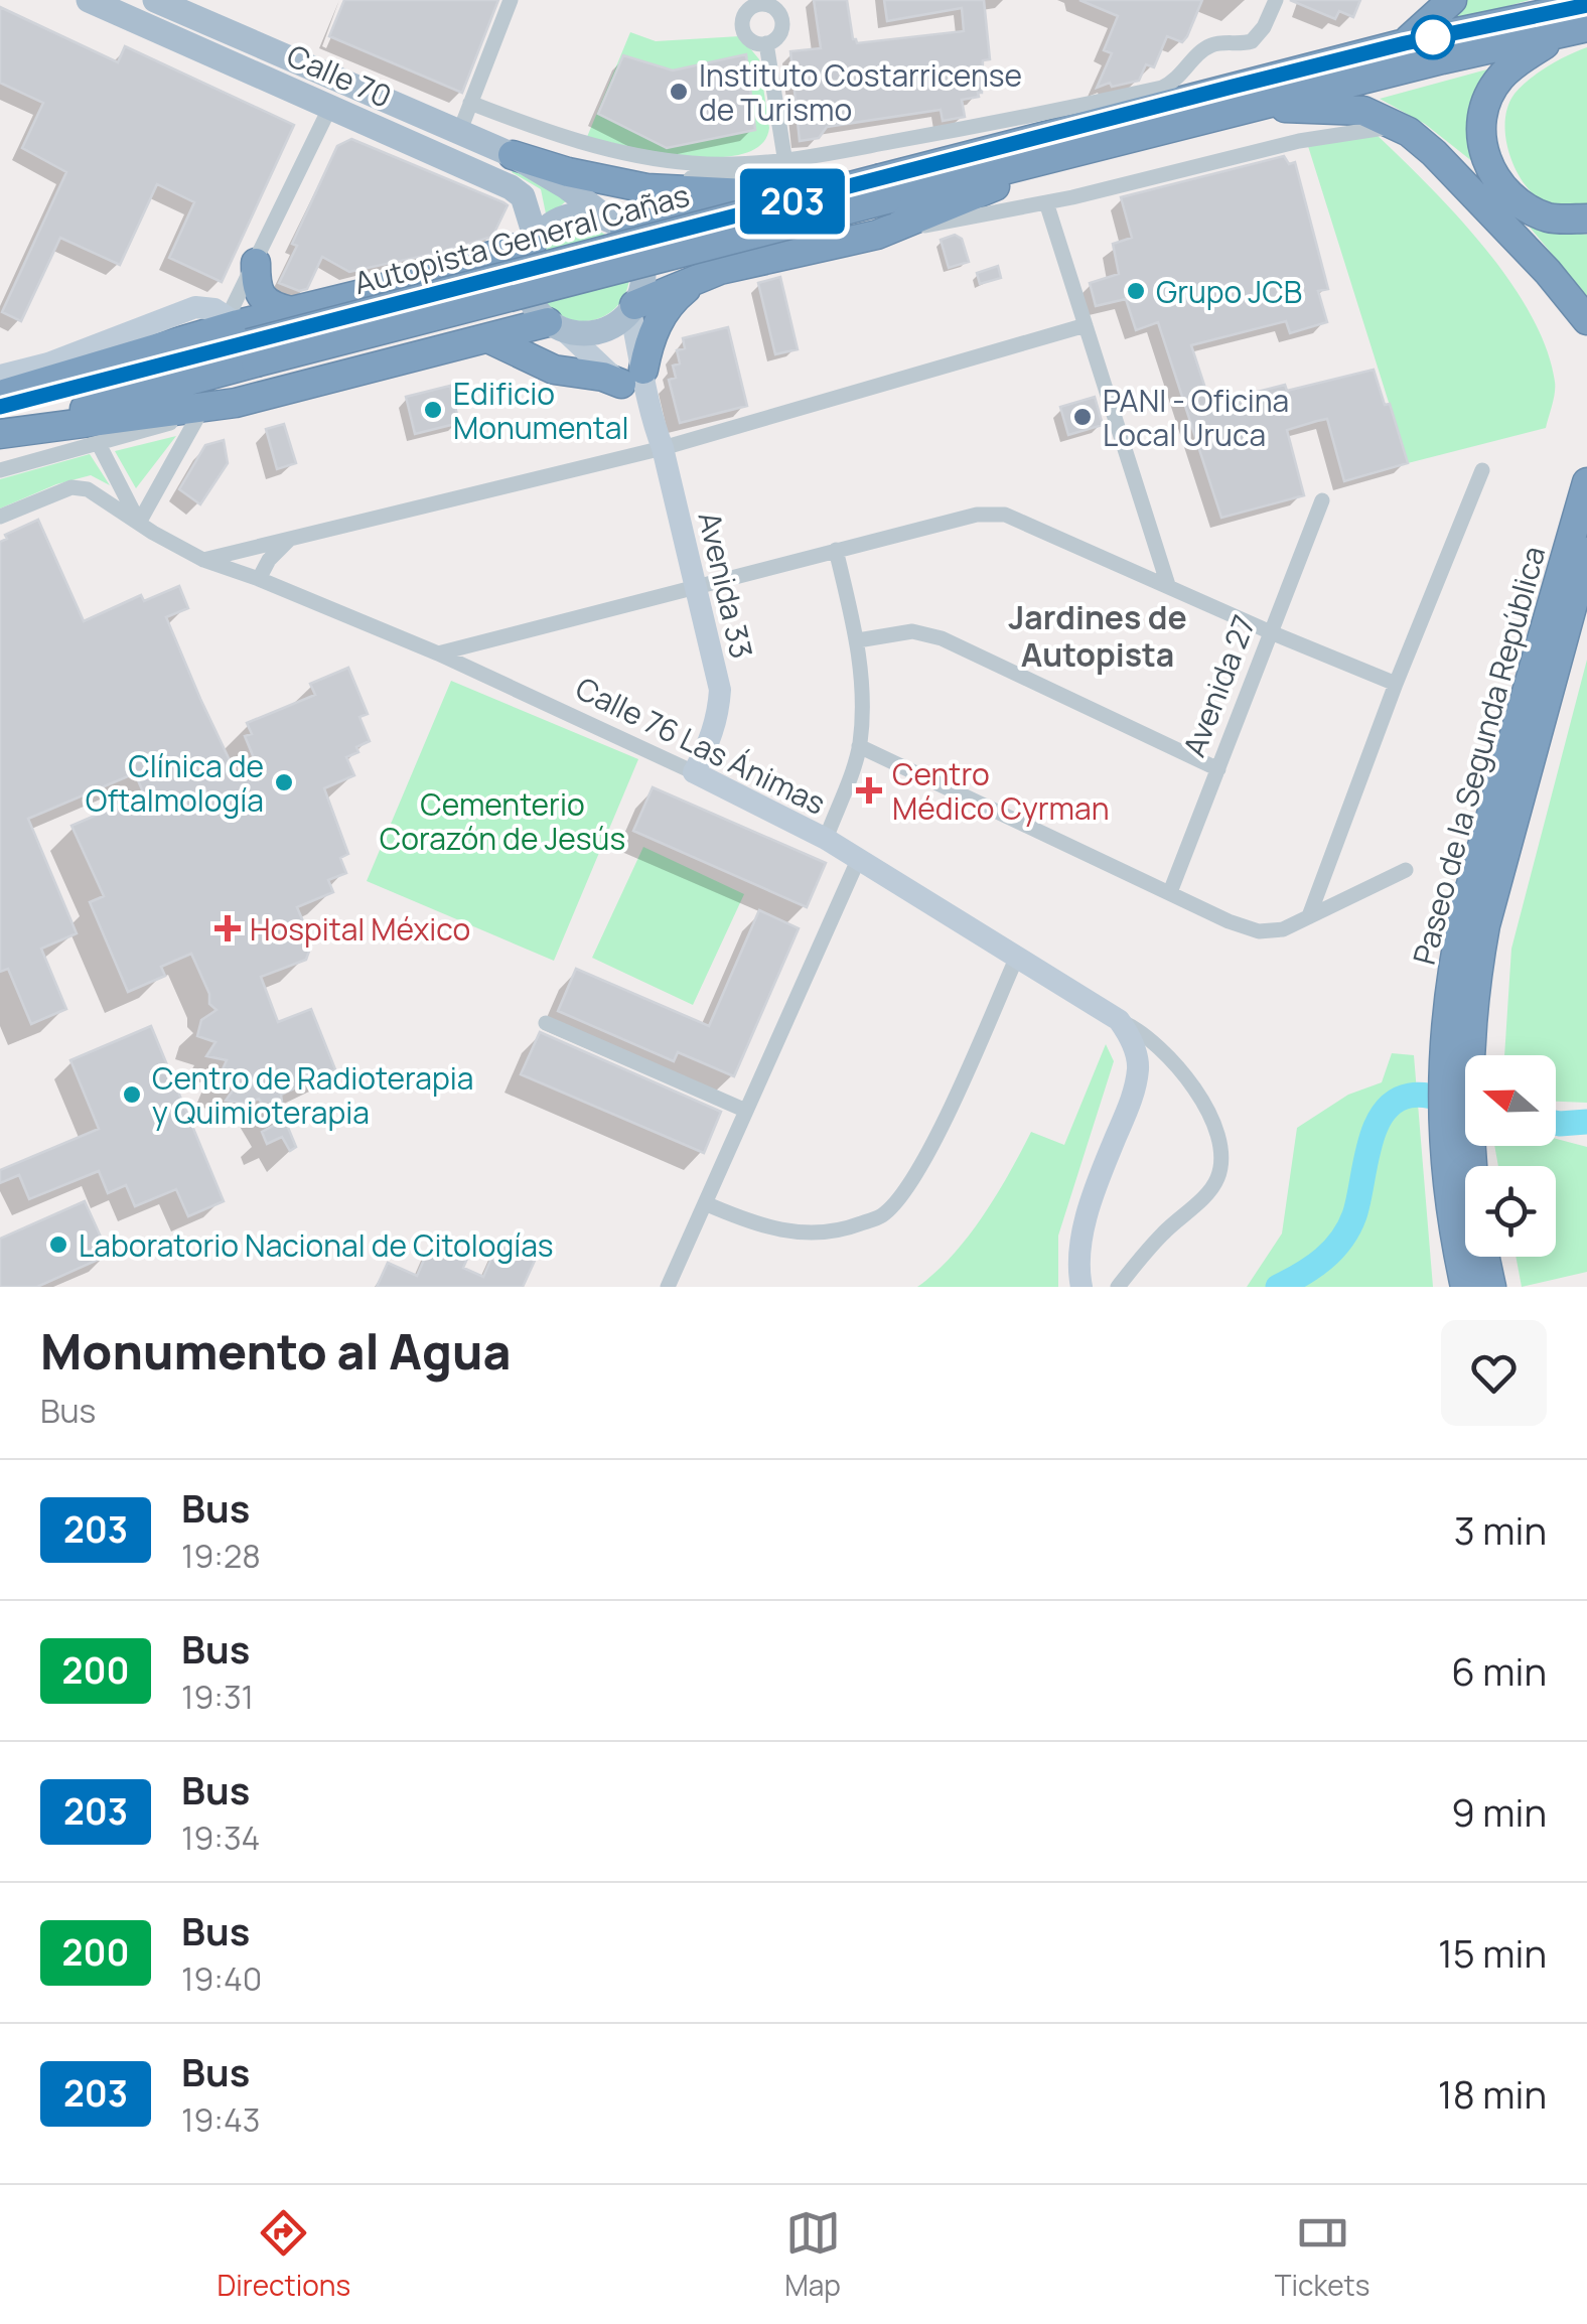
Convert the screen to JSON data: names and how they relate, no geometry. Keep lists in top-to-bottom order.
{
  "streets": {
    "highway": ["Autopista General Cañas", "Paseo de la Segunda República"],
    "main road": ["Calle 70"],
    "street": ["Avenida 33", "Avenida 27", "Calle 76 Las Ánimas"]
  },
  "crossings": [
    ["Calle 70", "Avenida 33"],
    ["Avenida 33", "Calle 76 Las Ánimas"]
  ],
  "districts": ["Jardines de Autopista"],
  "parks": ["Cementerio Corazón de Jesús"],
  "places": {
    "other": [
      "Instituto Costarricense de Turismo",
      "Grupo JCB",
      "Edificio Monumental",
      "PANI - Oficina Local Uruca",
      "Clínica de Oftalmología",
      "Centro de Radioterapia y Quimioterapia",
      "Laboratorio Nacional de Citologías"
    ],
    "health": ["Centro Médico Cyrman", "Hospital México"]
  },
  "lines": ["bus line 203"],
  "north": "left",
  "page": {
    "on_map": "203",
    "heading": ["Monumento al Agua", "Bus"],
    "list": [
      {
        "mark": "203",
        "name": "Bus",
        "note": "19:28",
        "value": "3 min"
      },
      {
        "mark": "200",
        "name": "Bus",
        "note": "19:31",
        "value": "6 min"
      },
      {
        "mark": "203",
        "name": "Bus",
        "note": "19:34",
        "value": "9 min"
      },
      {
        "mark": "200",
        "name": "Bus",
        "note": "19:40",
        "value": "15 min"
      },
      {
        "mark": "203",
        "name": "Bus",
        "note": "19:43",
        "value": "18 min"
      }
    ],
    "tabs": ["Directions", "Map", "Tickets"]
  }
}
